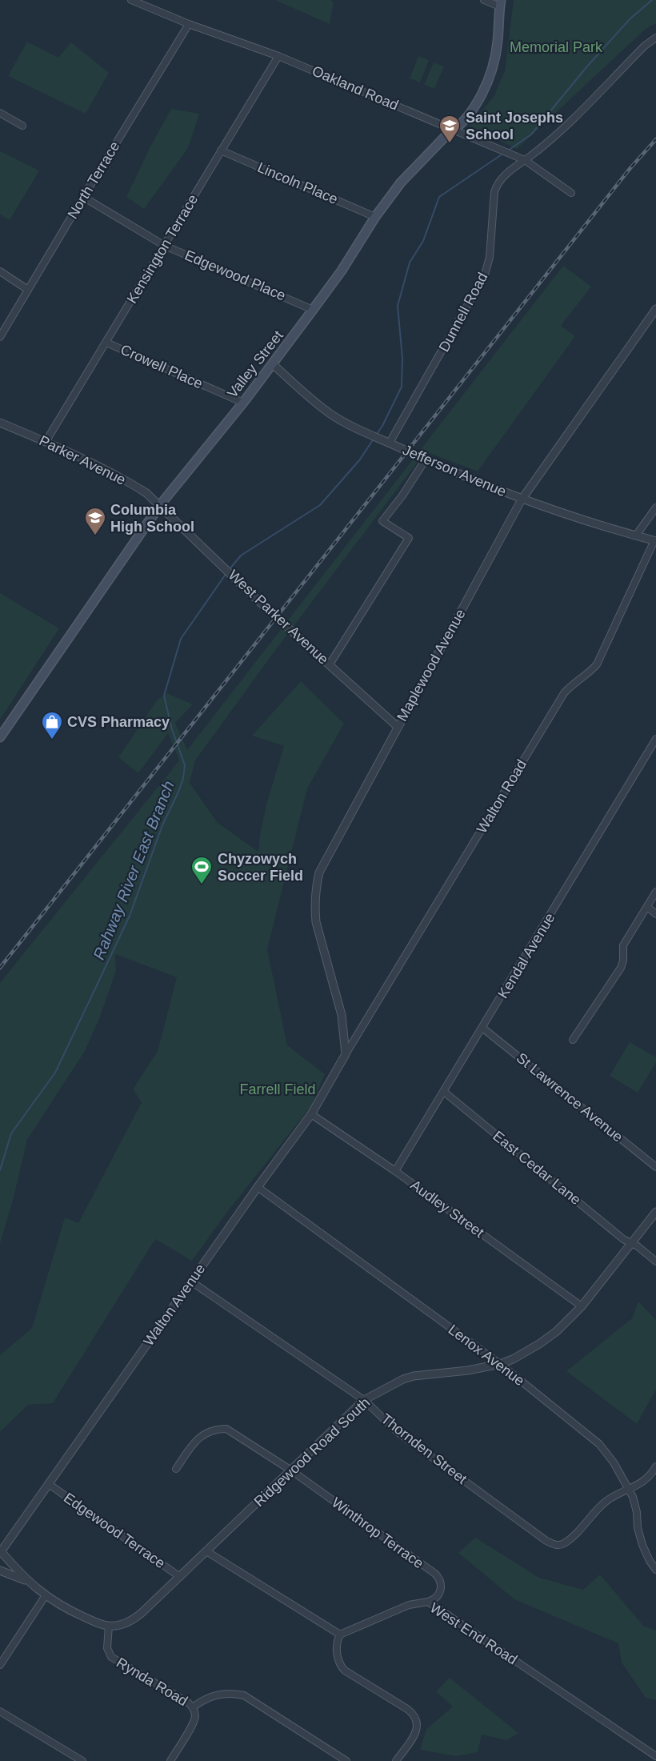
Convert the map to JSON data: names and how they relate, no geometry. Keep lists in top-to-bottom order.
{
  "streets": {
    "main road": ["Valley Street"],
    "street": [
      "Oakland Road",
      "North Terrace",
      "Lincoln Place",
      "Kensington Terrace",
      "Edgewood Place",
      "Dunnell Road",
      "Crowell Place",
      "Parker Avenue",
      "Jefferson Avenue",
      "West Parker Avenue",
      "Maplewood Avenue",
      "Walton Road",
      "Kendal Avenue",
      "St Lawrence Avenue",
      "East Cedar Lane",
      "Audley Street",
      "Walton Avenue",
      "Lenox Avenue",
      "Thornden Street",
      "Ridgewood Road South",
      "Edgewood Terrace",
      "Winthrop Terrace",
      "West End Road",
      "Rynda Road"
    ]
  },
  "crossings": [
    ["Oakland Road", "North Terrace"],
    ["Oakland Road", "Kensington Terrace"],
    ["Oakland Road", "Dunnell Road"],
    ["Oakland Road", "Valley Street"],
    ["North Terrace", "Edgewood Place"],
    ["Lincoln Place", "Kensington Terrace"],
    ["Lincoln Place", "Valley Street"],
    ["Kensington Terrace", "Edgewood Place"],
    ["Kensington Terrace", "Crowell Place"],
    ["Kensington Terrace", "Parker Avenue"],
    ["Edgewood Place", "Valley Street"],
    ["Dunnell Road", "Jefferson Avenue"],
    ["Valley Street", "Crowell Place"],
    ["Valley Street", "Parker Avenue"],
    ["Valley Street", "Jefferson Avenue"],
    ["Valley Street", "West Parker Avenue"],
    ["Parker Avenue", "West Parker Avenue"],
    ["Jefferson Avenue", "Maplewood Avenue"],
    ["Jefferson Avenue", "Walton Road"],
    ["West Parker Avenue", "Maplewood Avenue"],
    ["Maplewood Avenue", "Walton Road"],
    ["Maplewood Avenue", "Walton Avenue"],
    ["Walton Road", "Walton Avenue"],
    ["Kendal Avenue", "St Lawrence Avenue"],
    ["Kendal Avenue", "East Cedar Lane"],
    ["Kendal Avenue", "Audley Street"],
    ["East Cedar Lane", "Ridgewood Road South"],
    ["Audley Street", "Walton Avenue"],
    ["Audley Street", "Ridgewood Road South"],
    ["Walton Avenue", "Lenox Avenue"],
    ["Walton Avenue", "Thornden Street"],
    ["Walton Avenue", "Edgewood Terrace"],
    ["Lenox Avenue", "Thornden Street"],
    ["Lenox Avenue", "Ridgewood Road South"],
    ["Thornden Street", "Ridgewood Road South"],
    ["Ridgewood Road South", "Edgewood Terrace"],
    ["Ridgewood Road South", "Winthrop Terrace"],
    ["Ridgewood Road South", "Rynda Road"],
    ["Winthrop Terrace", "West End Road"]
  ],
  "water": ["Rahway River East Branch"],
  "parks": ["Memorial Park", "Farrell Field"],
  "places": {
    "school or university": ["Saint Josephs School", "Columbia High School"],
    "shop": ["CVS Pharmacy"],
    "sports": ["Chyzowych Soccer Field"]
  }
}
